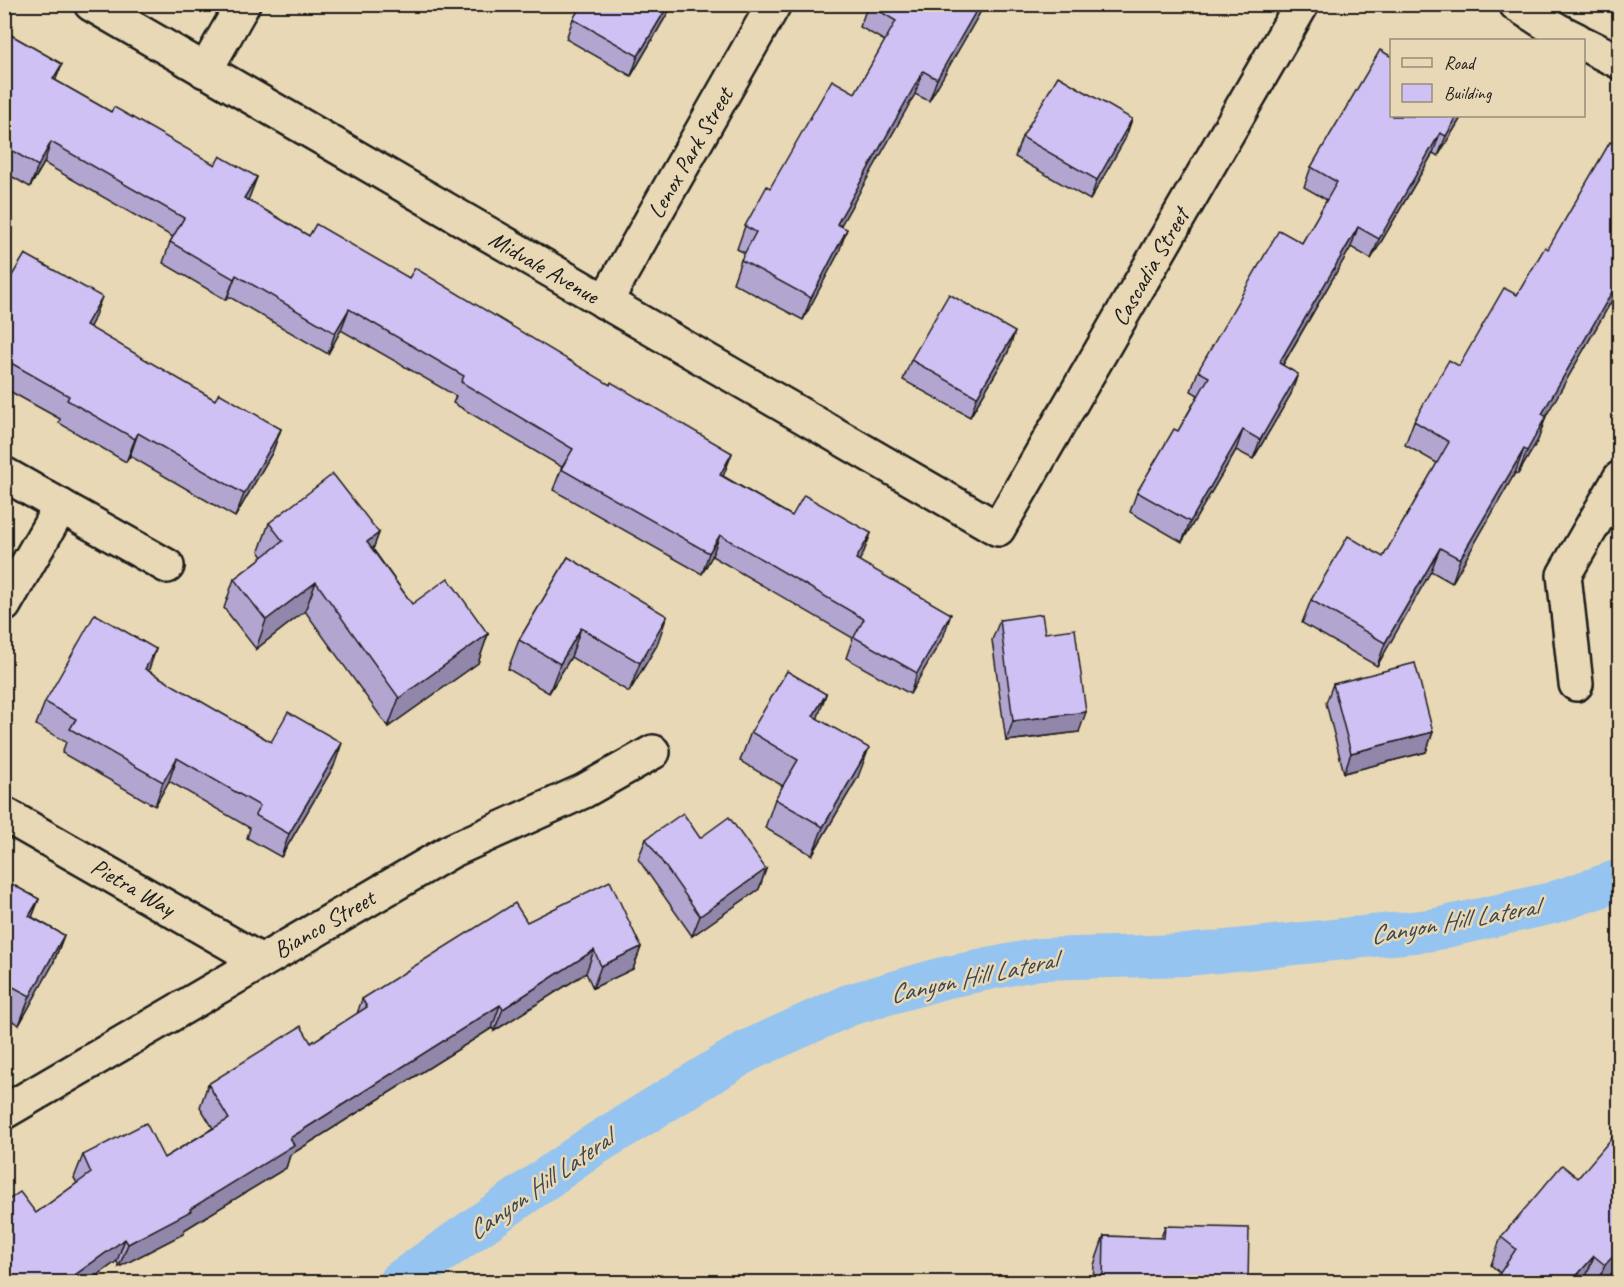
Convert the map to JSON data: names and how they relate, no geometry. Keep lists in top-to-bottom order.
{
  "streets": {
    "street": [
      "Lenox Park Street",
      "Midvale Avenue",
      "Cascadia Street",
      "Pietra Way",
      "Bianco Street"
    ]
  },
  "crossings": [
    ["Lenox Park Street", "Midvale Avenue"],
    ["Midvale Avenue", "Cascadia Street"],
    ["Pietra Way", "Bianco Street"]
  ],
  "water": ["Canyon Hill Lateral"],
  "legend": ["Road", "Building"]
}
